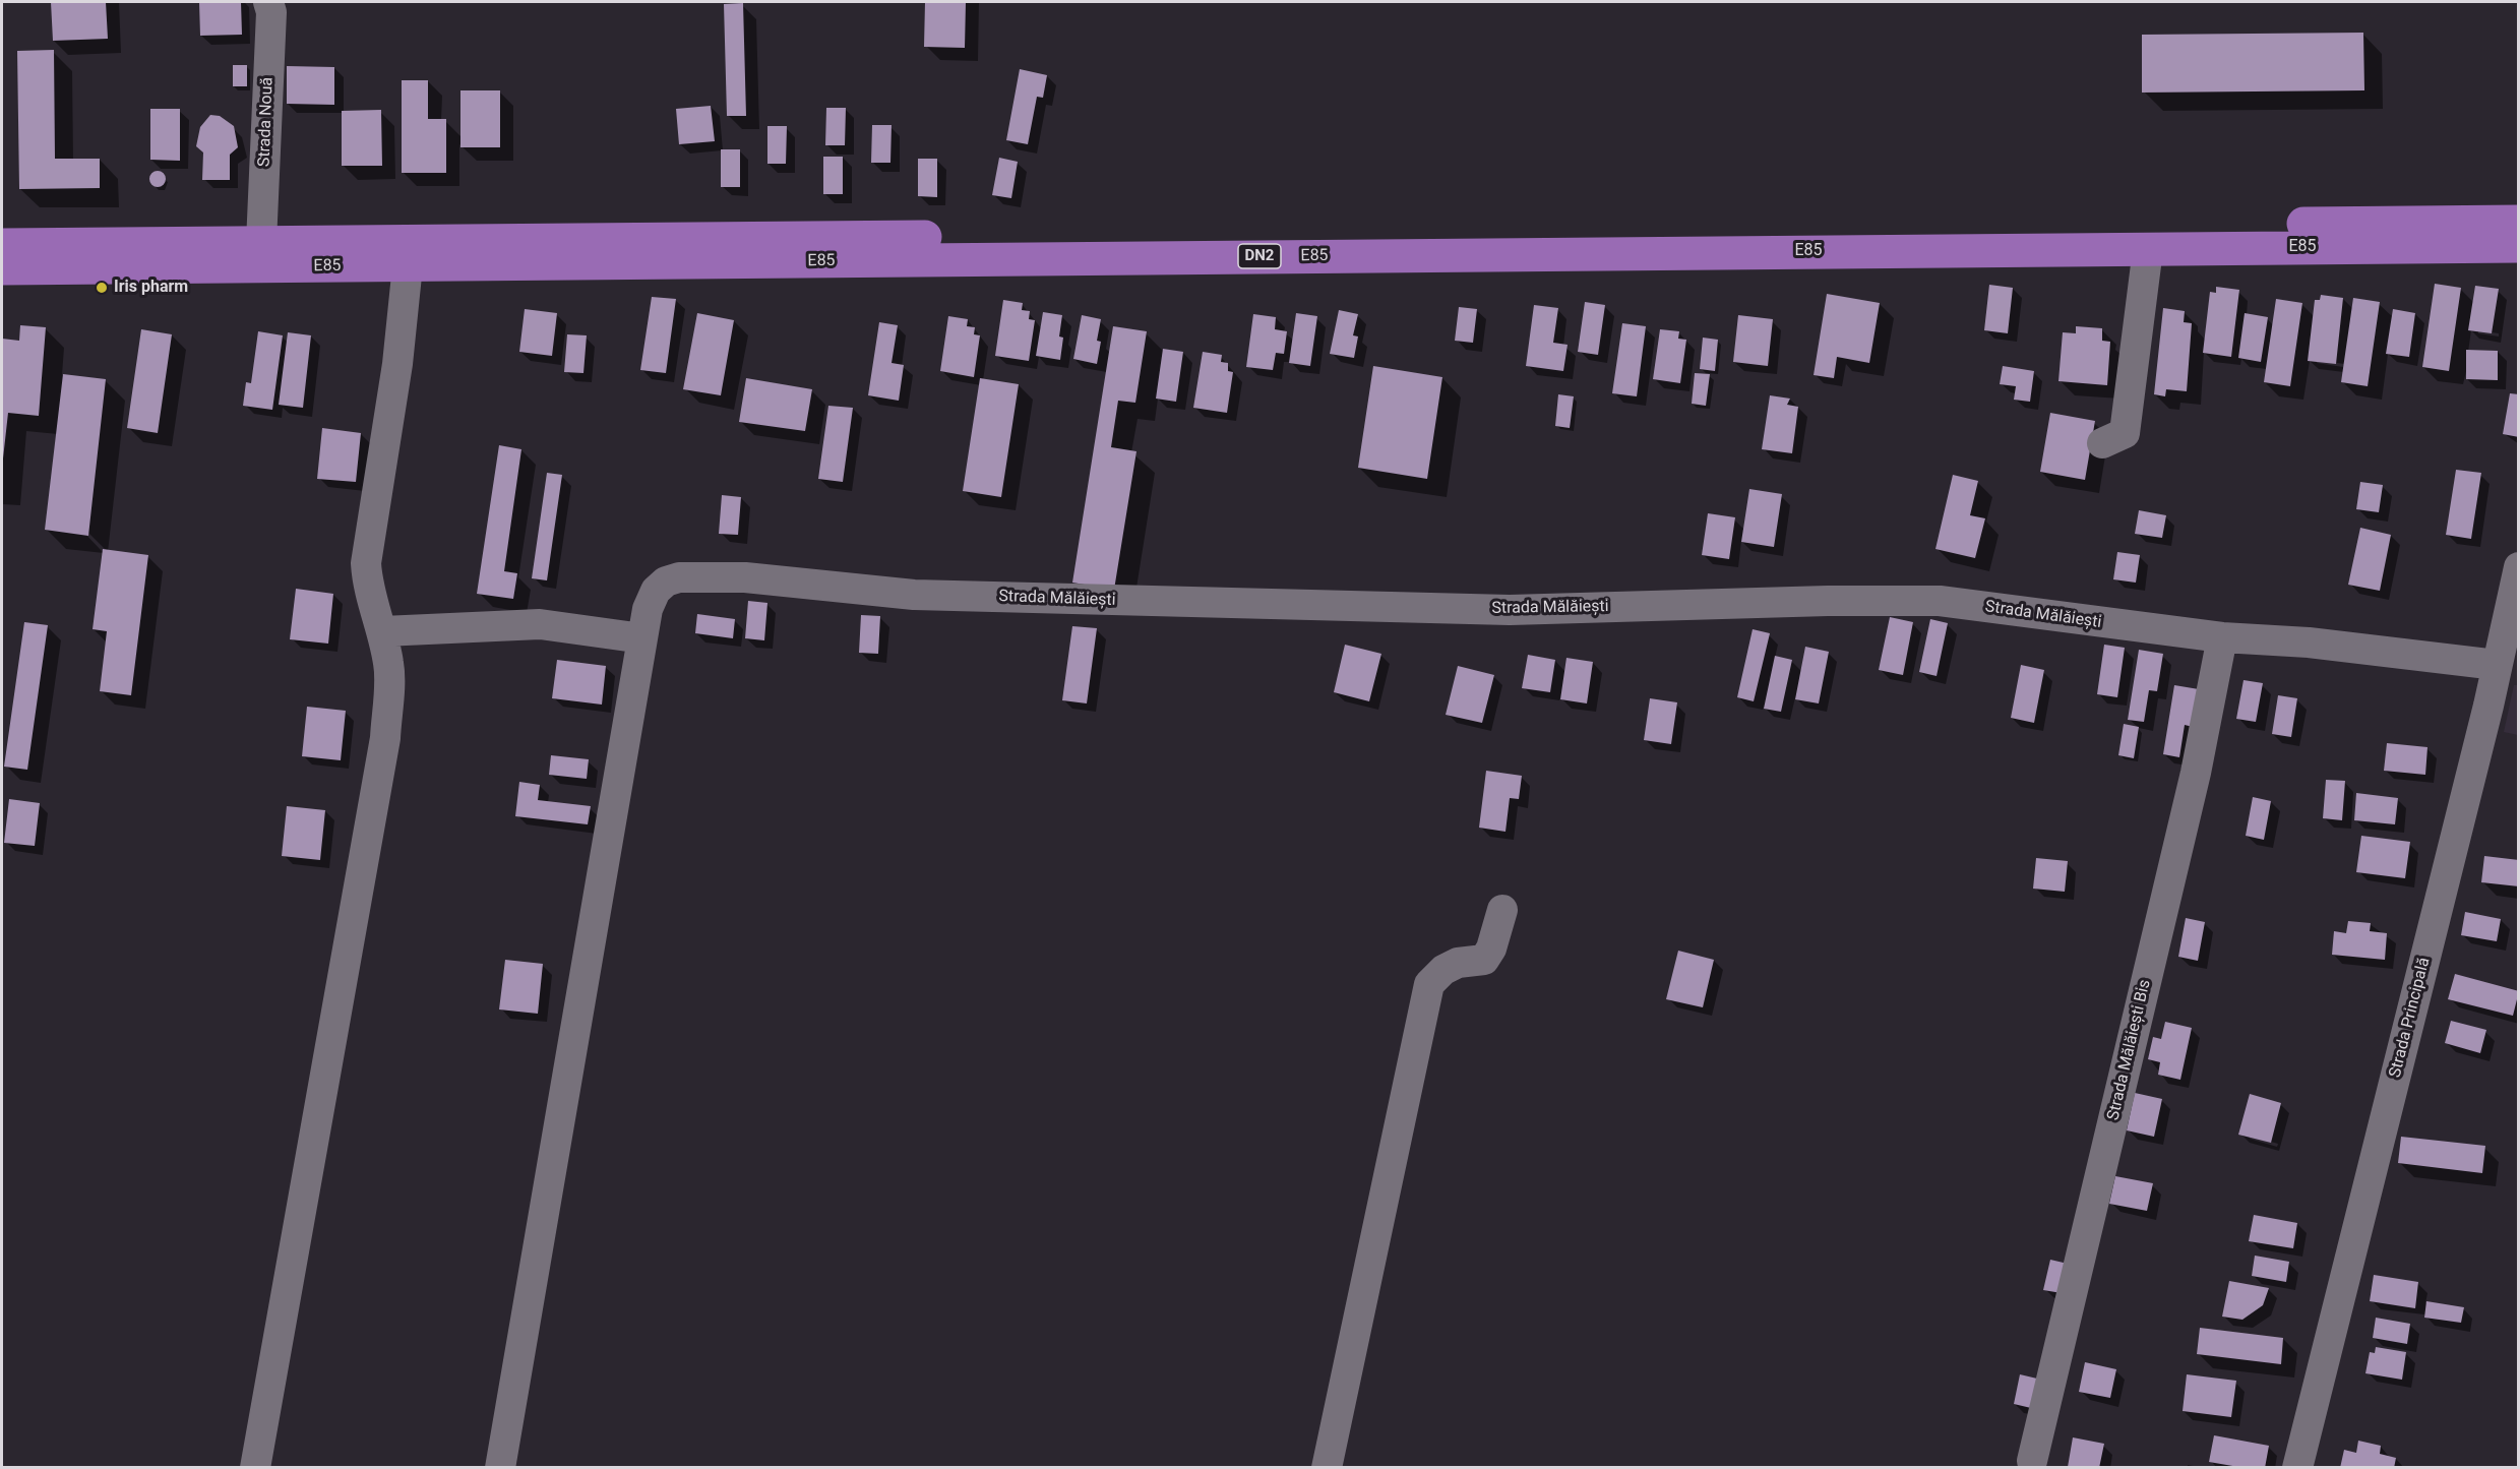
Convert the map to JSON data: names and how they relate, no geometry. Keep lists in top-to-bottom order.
{
  "streets": {
    "main road": ["E85", "DN2"],
    "street": [
      "Strada Nouă",
      "Strada Mălăiești",
      "Strada Principală",
      "Strada Mălăiești Bis"
    ]
  },
  "crossings": [
    ["Strada Nouă", "E85"],
    ["Strada Mălăiești", "Strada Principală"],
    ["Strada Mălăiești", "Strada Mălăiești Bis"]
  ],
  "places": ["Iris pharm"]
}
